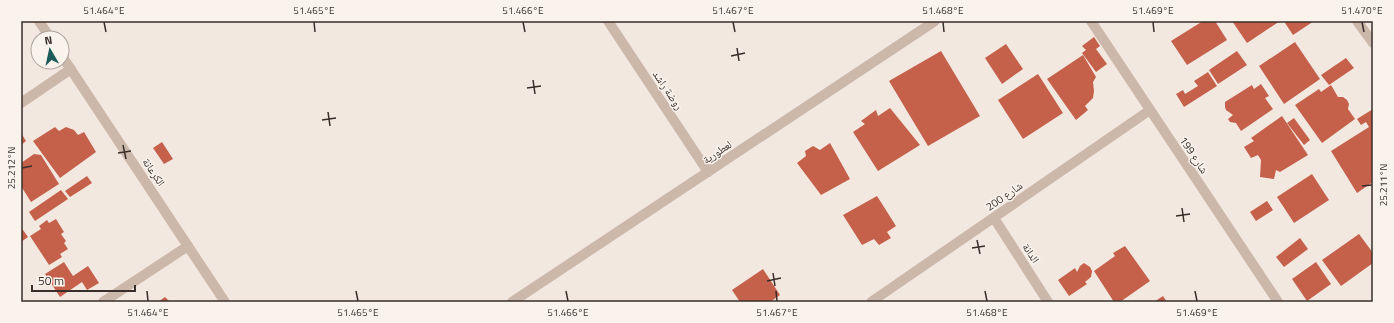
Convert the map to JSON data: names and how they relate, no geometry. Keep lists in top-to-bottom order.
{
  "streets": {
    "street": [
      "روضة راشد",
      "لعطورية",
      "شارع 199",
      "الكرعانة",
      "شارع 200",
      "الدانة"
    ]
  },
  "crossings": [
    ["روضة راشد", "لعطورية"],
    ["شارع 199", "شارع 200"],
    ["شارع 200", "الدانة"]
  ],
  "scale_bar": "50 m",
  "north": "top",
  "coordinates": [
    "51.464°E",
    "51.465°E",
    "51.466°E",
    "51.467°E",
    "51.468°E",
    "51.469°E",
    "51.470°E",
    "25.212°N",
    "25.211°N"
  ]
}
